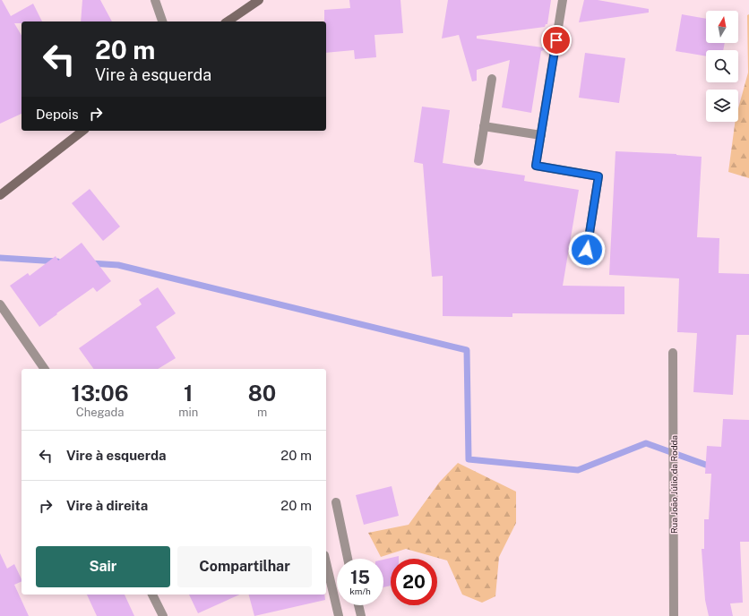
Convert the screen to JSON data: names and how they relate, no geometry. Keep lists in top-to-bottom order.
{
  "streets": {
    "street": ["Rua João Júlio da Rodda"]
  },
  "north": "top",
  "page": {
    "turn": ["20 m", "Vire à esquerda"],
    "then": "Depois",
    "eta": [
      "13:06",
      "Chegada",
      "1",
      "min",
      "80",
      "m"
    ],
    "list": [
      {
        "name": "Vire à esquerda",
        "value": "20 m"
      },
      {
        "name": "Vire à direita",
        "value": "20 m"
      }
    ],
    "buttons": ["Sair", "Compartilhar"],
    "speed": "15 km/h",
    "limit": "20"
  }
}
